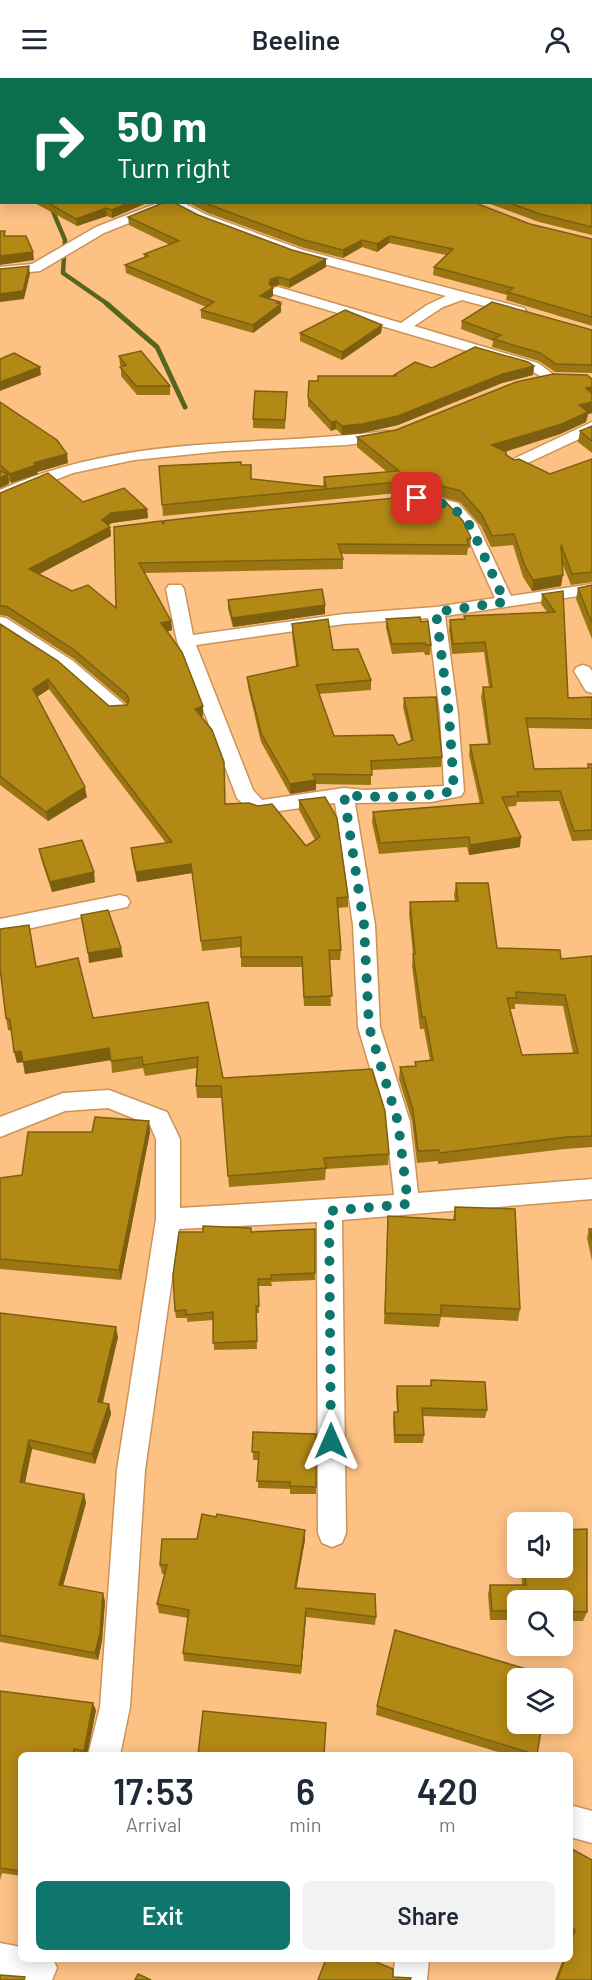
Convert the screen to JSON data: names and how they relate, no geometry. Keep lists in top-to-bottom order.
{
  "page": {
    "header": "Beeline",
    "turn": ["50 m", "Turn right"],
    "eta": [
      "17:53",
      "Arrival",
      "6",
      "min",
      "420",
      "m"
    ],
    "buttons": ["Exit", "Share"]
  }
}
